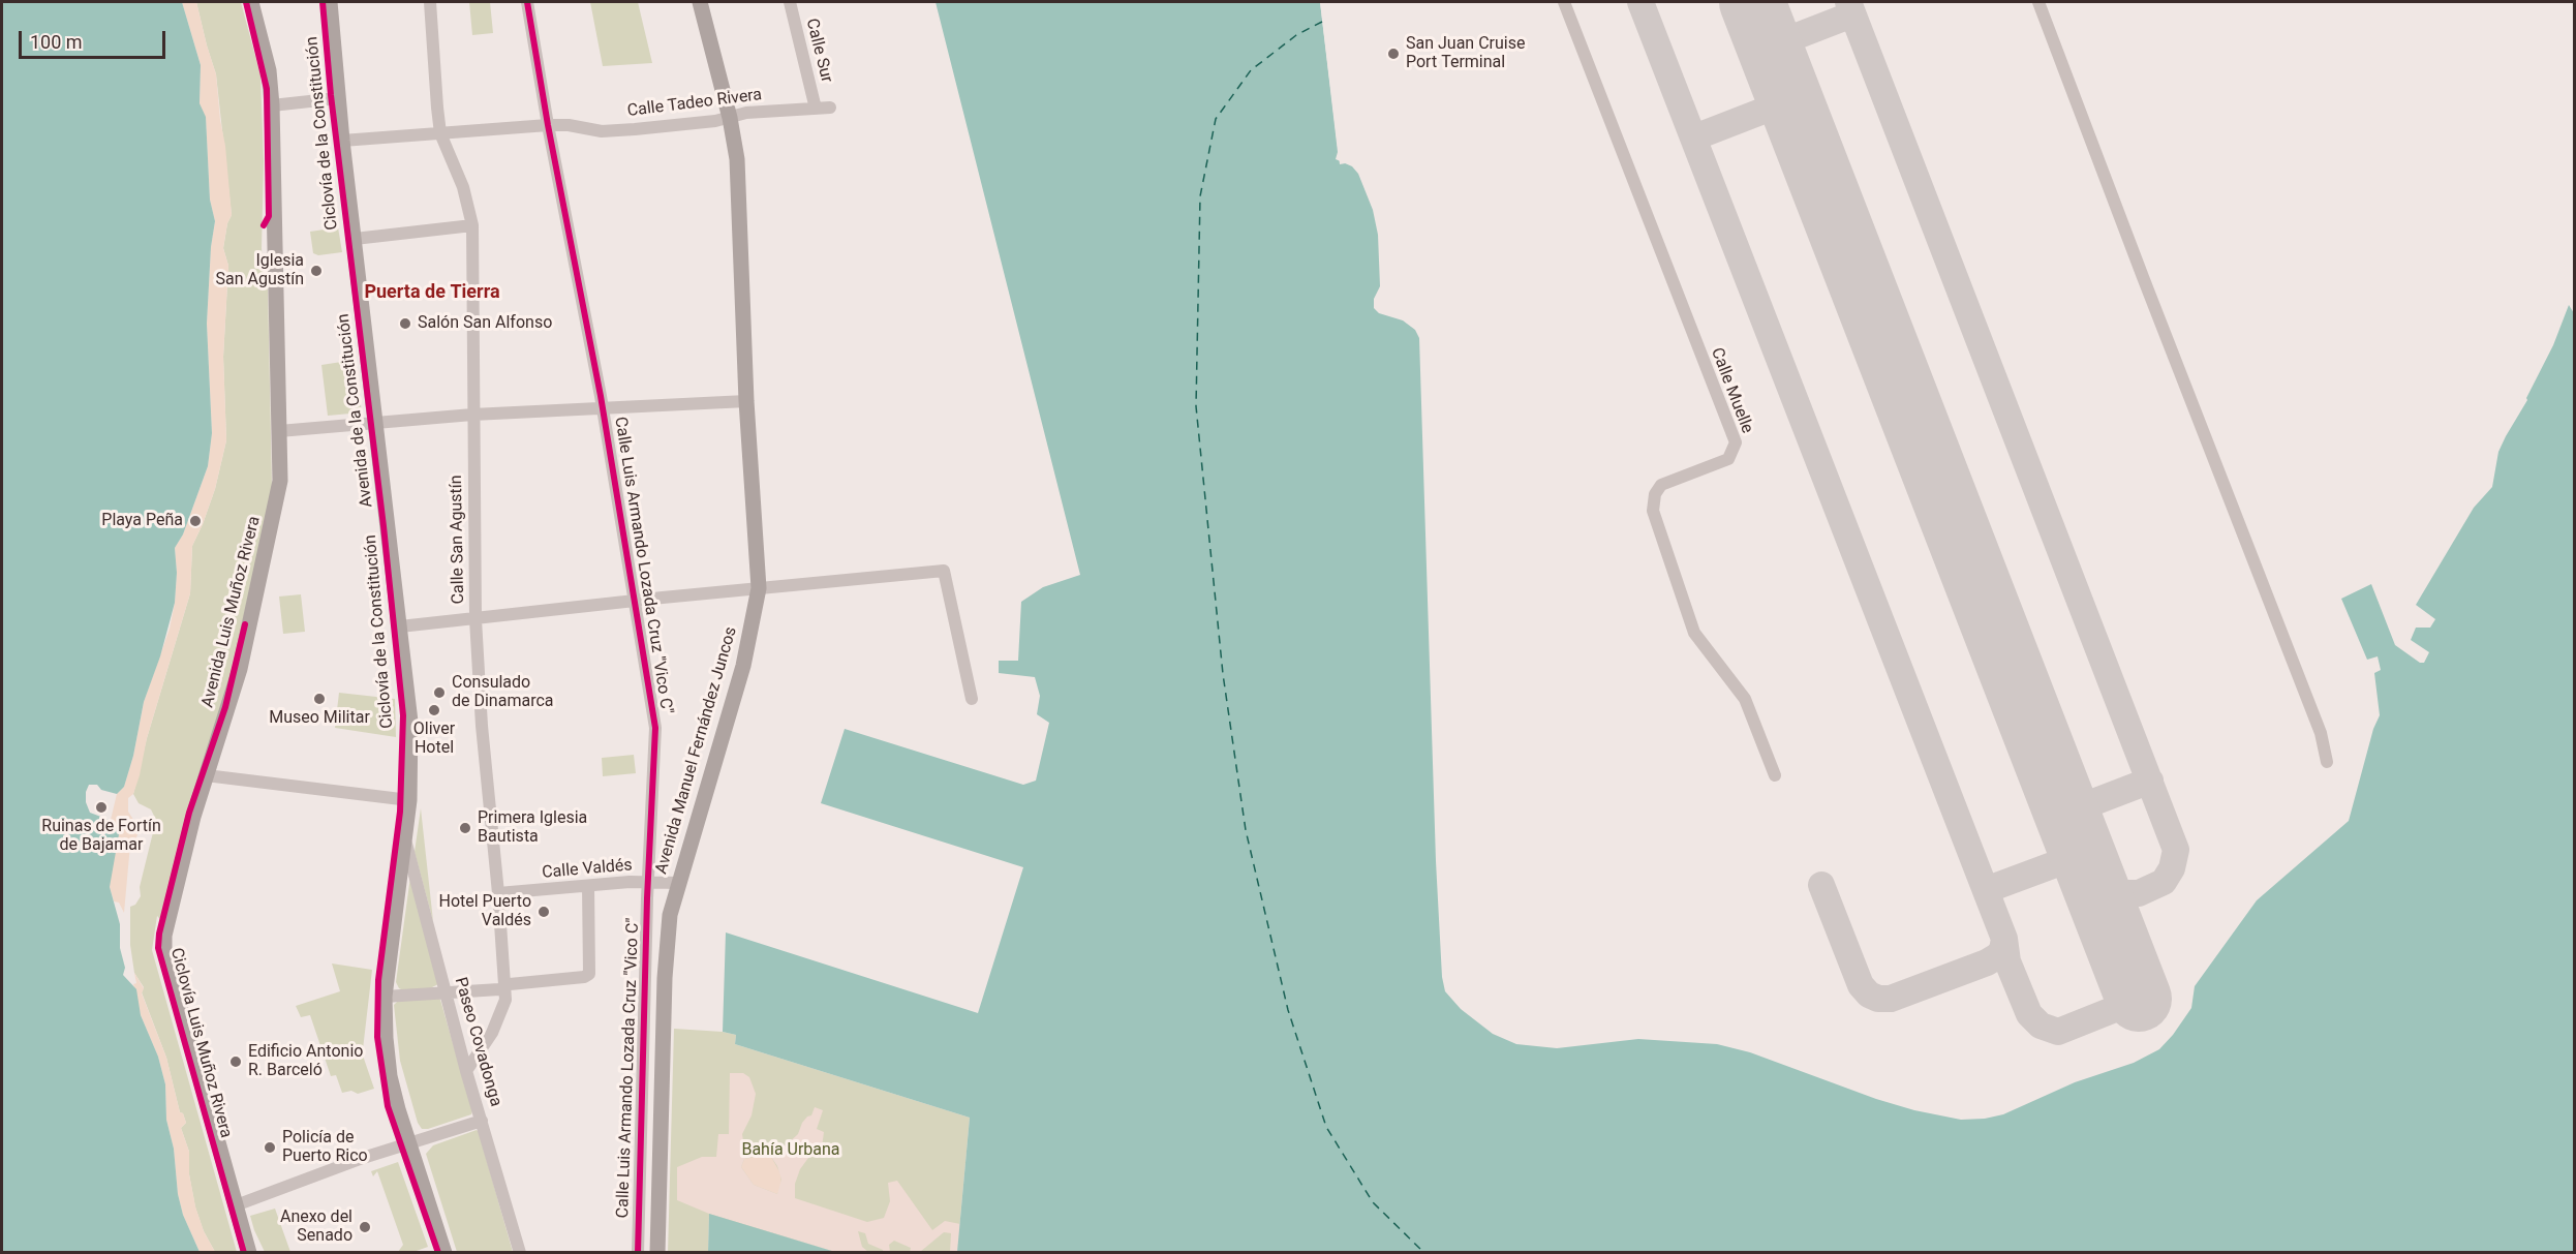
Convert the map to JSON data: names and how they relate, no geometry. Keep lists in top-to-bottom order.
{
  "streets": {
    "main road": ["Avenida de la Constitución", "Avenida Luis Muñoz Rivera", "Avenida Manuel Fernández Juncos"],
    "street": [
      "Calle Sur",
      "Calle Tadeo Rivera",
      "Calle Muelle",
      "Calle San Agustín",
      "Calle Luis Armando Lozada Cruz \"Vico C\"",
      "Calle Valdés",
      "Paseo Covadonga"
    ],
    "cycle path": ["Ciclovía de la Constitución", "Ciclovía Luis Muñoz Rivera"]
  },
  "crossings": [
    ["Calle Sur", "Calle Tadeo Rivera"],
    ["Calle Tadeo Rivera", "Avenida de la Constitución"],
    ["Calle Tadeo Rivera", "Calle San Agustín"],
    ["Calle Tadeo Rivera", "Calle Luis Armando Lozada Cruz \"Vico C\""],
    ["Calle Tadeo Rivera", "Avenida Manuel Fernández Juncos"],
    ["Avenida de la Constitución", "Paseo Covadonga"],
    ["Calle San Agustín", "Calle Valdés"],
    ["Calle San Agustín", "Paseo Covadonga"],
    ["Calle Luis Armando Lozada Cruz \"Vico C\"", "Calle Valdés"],
    ["Avenida Manuel Fernández Juncos", "Calle Valdés"]
  ],
  "districts": ["Puerta de Tierra"],
  "parks": ["Bahía Urbana"],
  "places": [
    "San Juan Cruise Port Terminal",
    "Iglesia San Agustín",
    "Salón San Alfonso",
    "Playa Peña",
    "Consulado de Dinamarca",
    "Museo Militar",
    "Oliver Hotel",
    "Ruinas de Fortín de Bajamar",
    "Primera Iglesia Bautista",
    "Hotel Puerto Valdés",
    "Edificio Antonio R. Barceló",
    "Policía de Puerto Rico",
    "Anexo del Senado"
  ],
  "scale_bar": "100 m"
}
